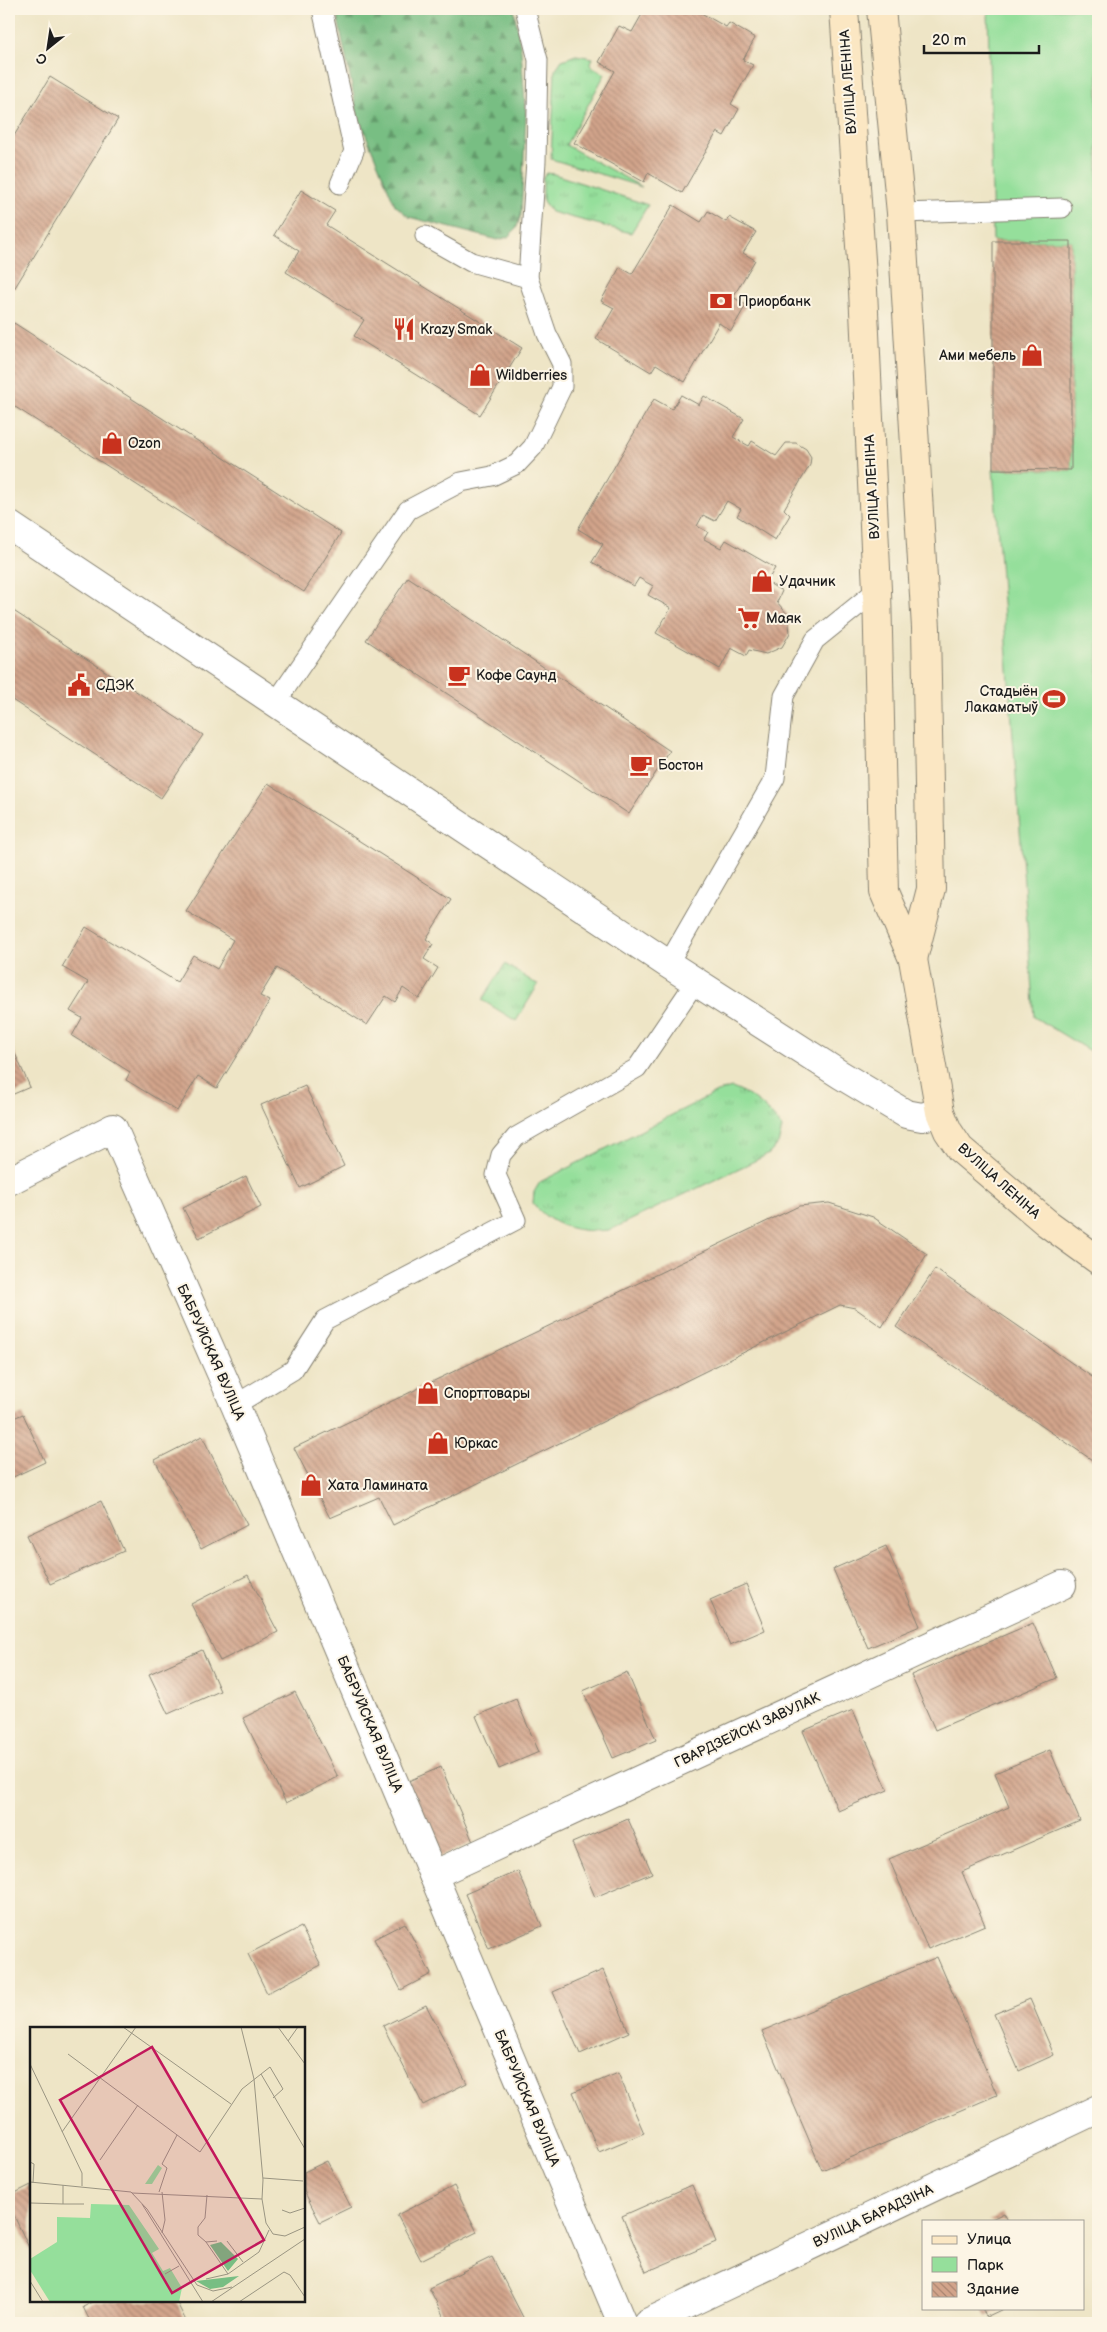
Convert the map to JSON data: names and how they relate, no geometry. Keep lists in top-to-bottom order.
{
  "streets": {
    "main road": ["ВУЛІЦА ЛЕНІНА"],
    "street": ["БАБРУЙСКАЯ ВУЛІЦА", "ГВАРДЗЕЙСКІ ЗАВУЛАК", "ВУЛІЦА БАРАДЗІНА"]
  },
  "crossings": [
    ["БАБРУЙСКАЯ ВУЛІЦА", "ГВАРДЗЕЙСКІ ЗАВУЛАК"]
  ],
  "places": {
    "bank": ["Приорбанк"],
    "restaurant": ["Krazy Smak"],
    "shop": [
      "Ами мебель",
      "Wildberries",
      "Ozon",
      "Удачник",
      "Спорттовары",
      "Юркас",
      "Хата Ламината"
    ],
    "supermarket": ["Маяк"],
    "cafe": ["Кофе Саунд", "Бостон"],
    "public building": ["СДЭК"],
    "sports": ["Стадыён Лакаматыў"]
  },
  "legend": ["Улица", "Парк", "Здание"],
  "scale_bar": "20 m",
  "north": "bottom left"
}
